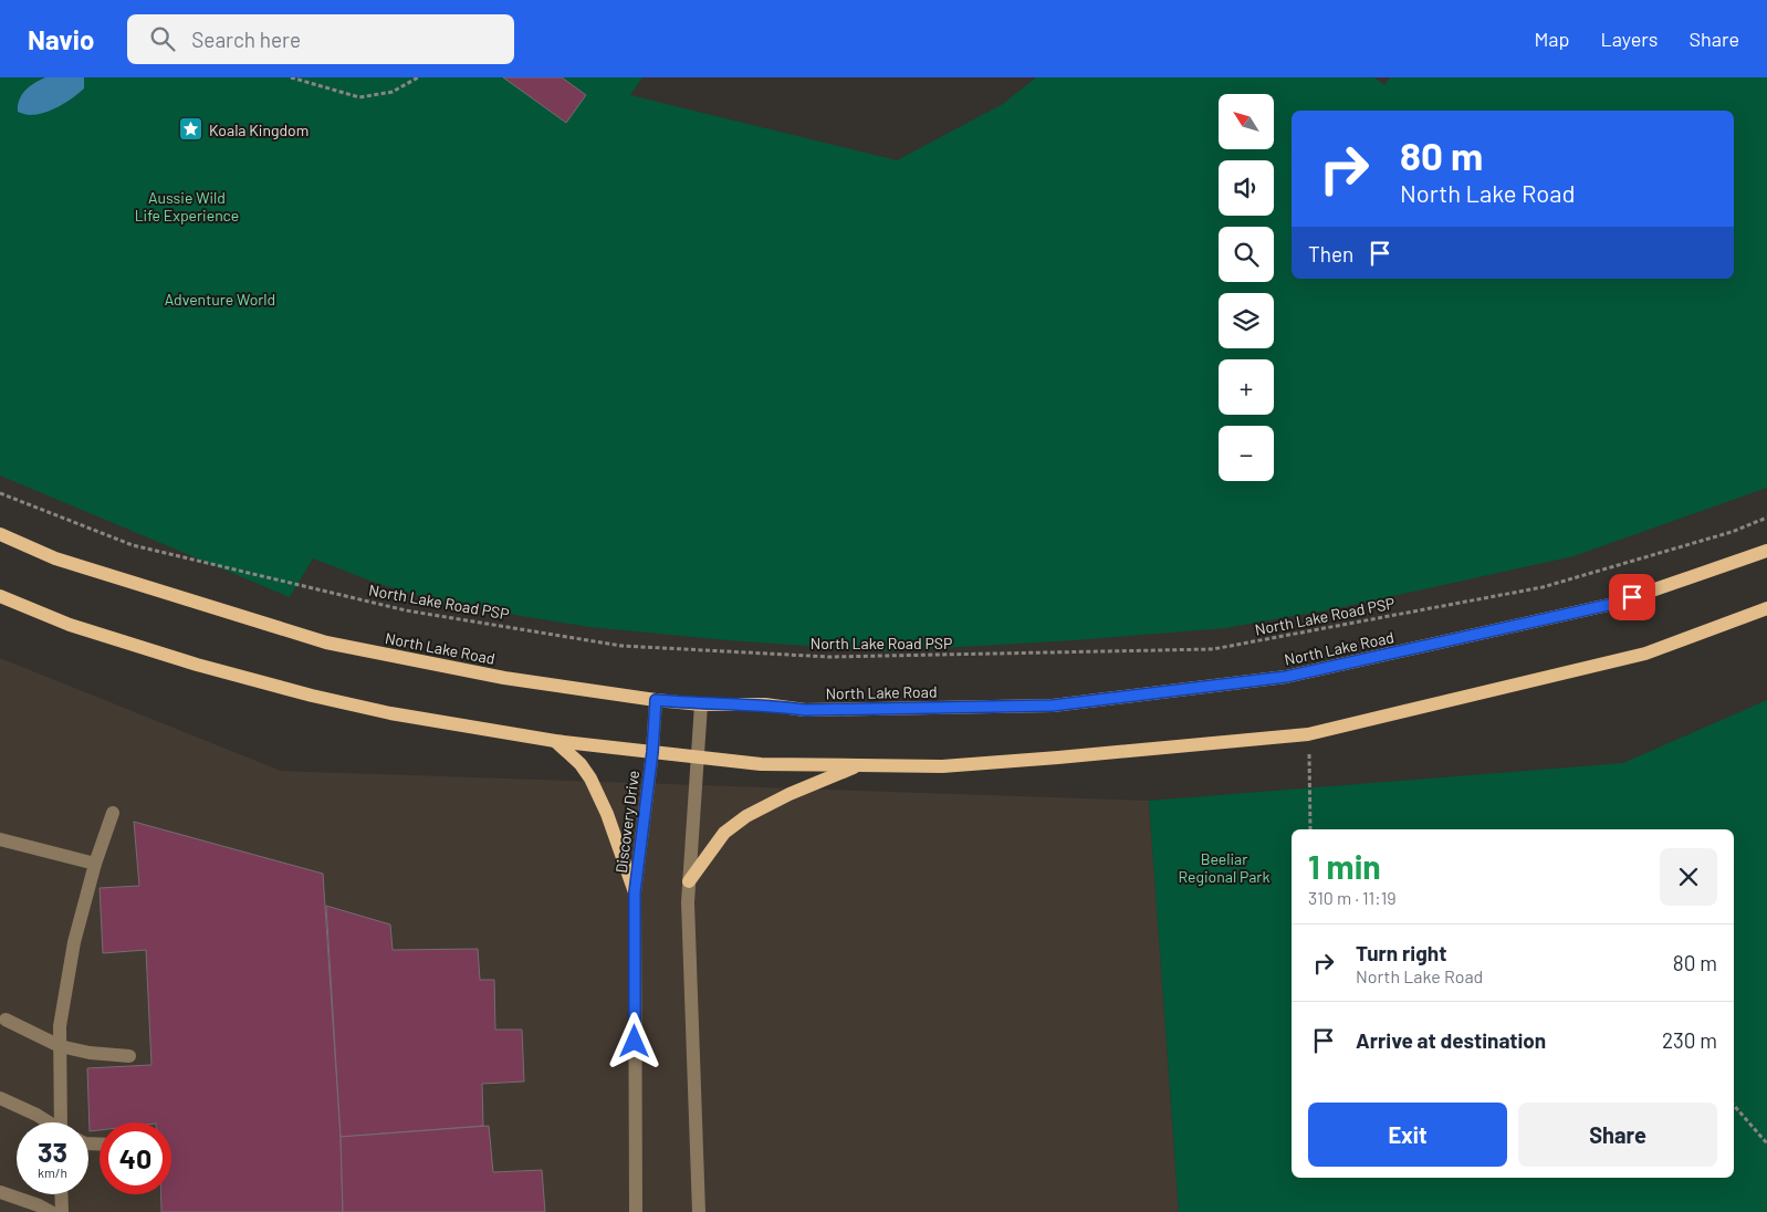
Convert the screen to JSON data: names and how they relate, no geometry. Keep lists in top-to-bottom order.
{
  "streets": {
    "main road": ["North Lake Road"],
    "street": ["Discovery Drive"],
    "path": ["North Lake Road PSP"]
  },
  "crossings": [
    ["North Lake Road", "Discovery Drive"]
  ],
  "parks": ["Aussie Wild Life Experience", "Adventure World", "Beeliar Regional Park"],
  "places": {
    "place": ["Koala Kingdom"]
  },
  "north": "top left",
  "page": {
    "header": "Navio",
    "search": "Search here",
    "nav": ["Map", "Layers", "Share"],
    "map_buttons": ["+", "−"],
    "turn": ["80 m", "North Lake Road"],
    "then": "Then",
    "heading": ["1 min", "310 m · 11:19"],
    "list": [
      {
        "name": "Turn right",
        "note": "North Lake Road",
        "value": "80 m"
      },
      {
        "name": "Arrive at destination",
        "value": "230 m"
      }
    ],
    "buttons": ["Exit", "Share"],
    "speed": "33 km/h",
    "limit": "40"
  }
}
